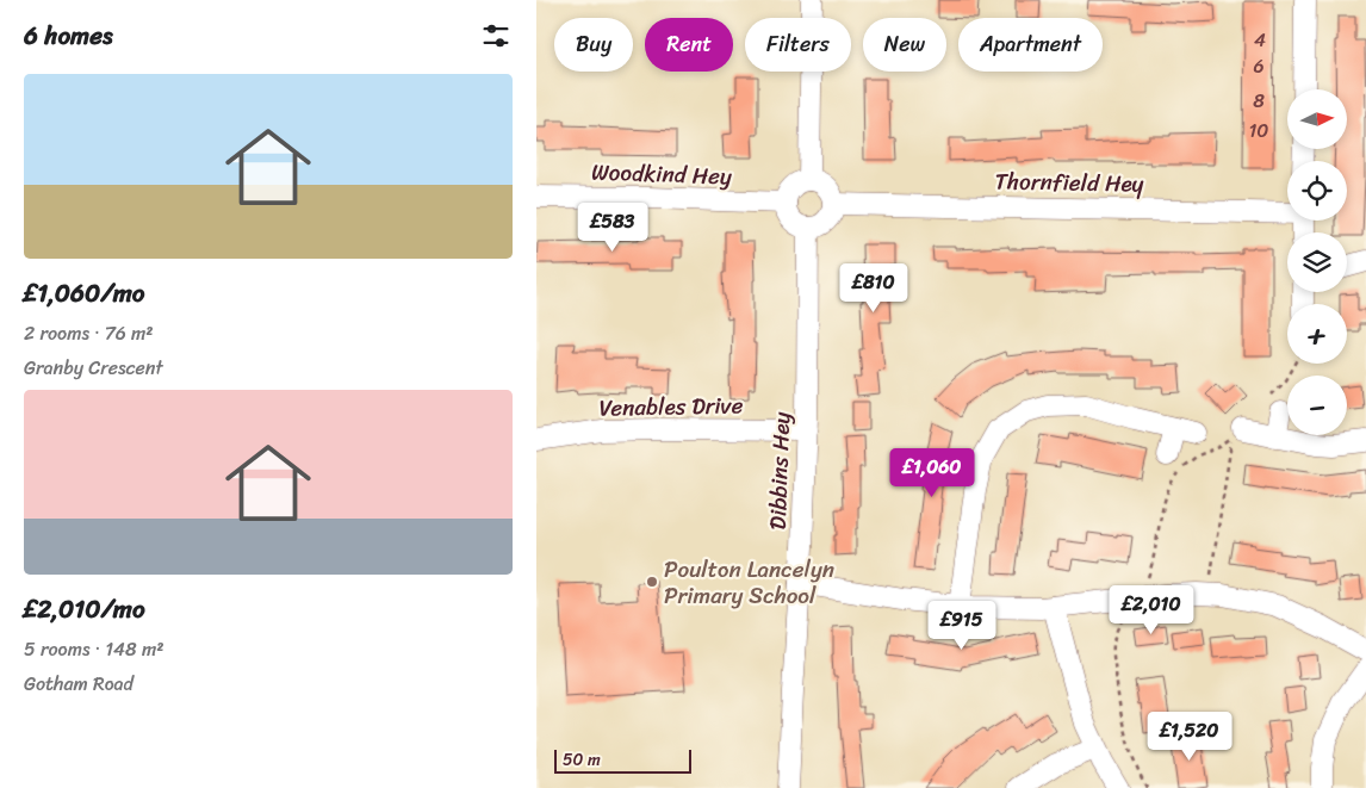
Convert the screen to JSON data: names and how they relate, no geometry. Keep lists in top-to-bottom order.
{
  "streets": {
    "street": [
      "Woodkind Hey",
      "Thornfield Hey",
      "Venables Drive",
      "Dibbins Hey"
    ]
  },
  "crossings": [
    ["Woodkind Hey", "Thornfield Hey"],
    ["Woodkind Hey", "Dibbins Hey"],
    ["Thornfield Hey", "Dibbins Hey"],
    ["Venables Drive", "Dibbins Hey"]
  ],
  "places": ["Poulton Lancelyn Primary School"],
  "house_numbers": [
    "4",
    "6",
    "8",
    "10"
  ],
  "scale_bar": "50 m",
  "north": "right",
  "page": {
    "heading": "6 homes",
    "chip": [
      "Buy",
      "Rent",
      "Filters",
      "New",
      "Apartment"
    ],
    "list": [
      {
        "name": "£1,060/mo",
        "note": "2 rooms · 76 m² · Granby Crescent"
      },
      {
        "name": "£2,010/mo",
        "note": "5 rooms · 148 m² · Gotham Road"
      }
    ],
    "map_buttons": ["+", "−"],
    "price": [
      "£583",
      "£810",
      "£1,060",
      "£2,010",
      "£915",
      "£1,520"
    ],
    "scale": "50 m"
  }
}
